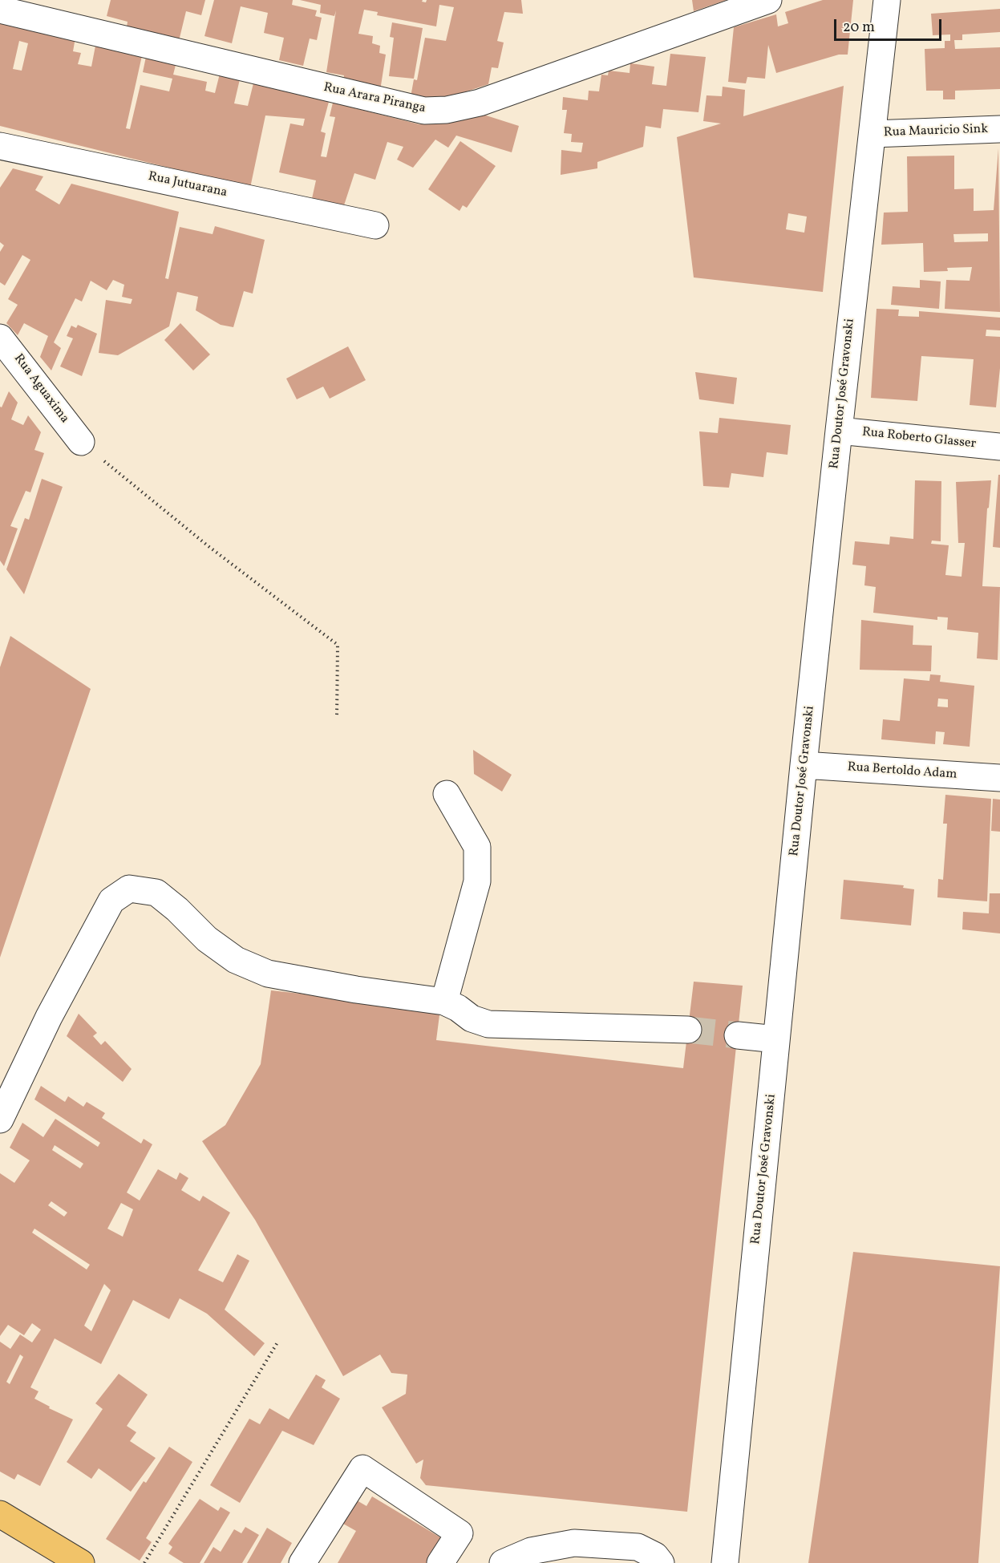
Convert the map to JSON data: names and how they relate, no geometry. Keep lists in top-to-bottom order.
{
  "streets": {
    "street": [
      "Rua Arara Piranga",
      "Rua Mauricio Sink",
      "Rua Jutuarana",
      "Rua Aguaxima",
      "Rua Doutor José Gravonski",
      "Rua Roberto Glasser",
      "Rua Bertoldo Adam"
    ]
  },
  "crossings": [
    ["Rua Mauricio Sink", "Rua Doutor José Gravonski"],
    ["Rua Doutor José Gravonski", "Rua Roberto Glasser"],
    ["Rua Doutor José Gravonski", "Rua Bertoldo Adam"]
  ],
  "scale_bar": "20 m"
}
